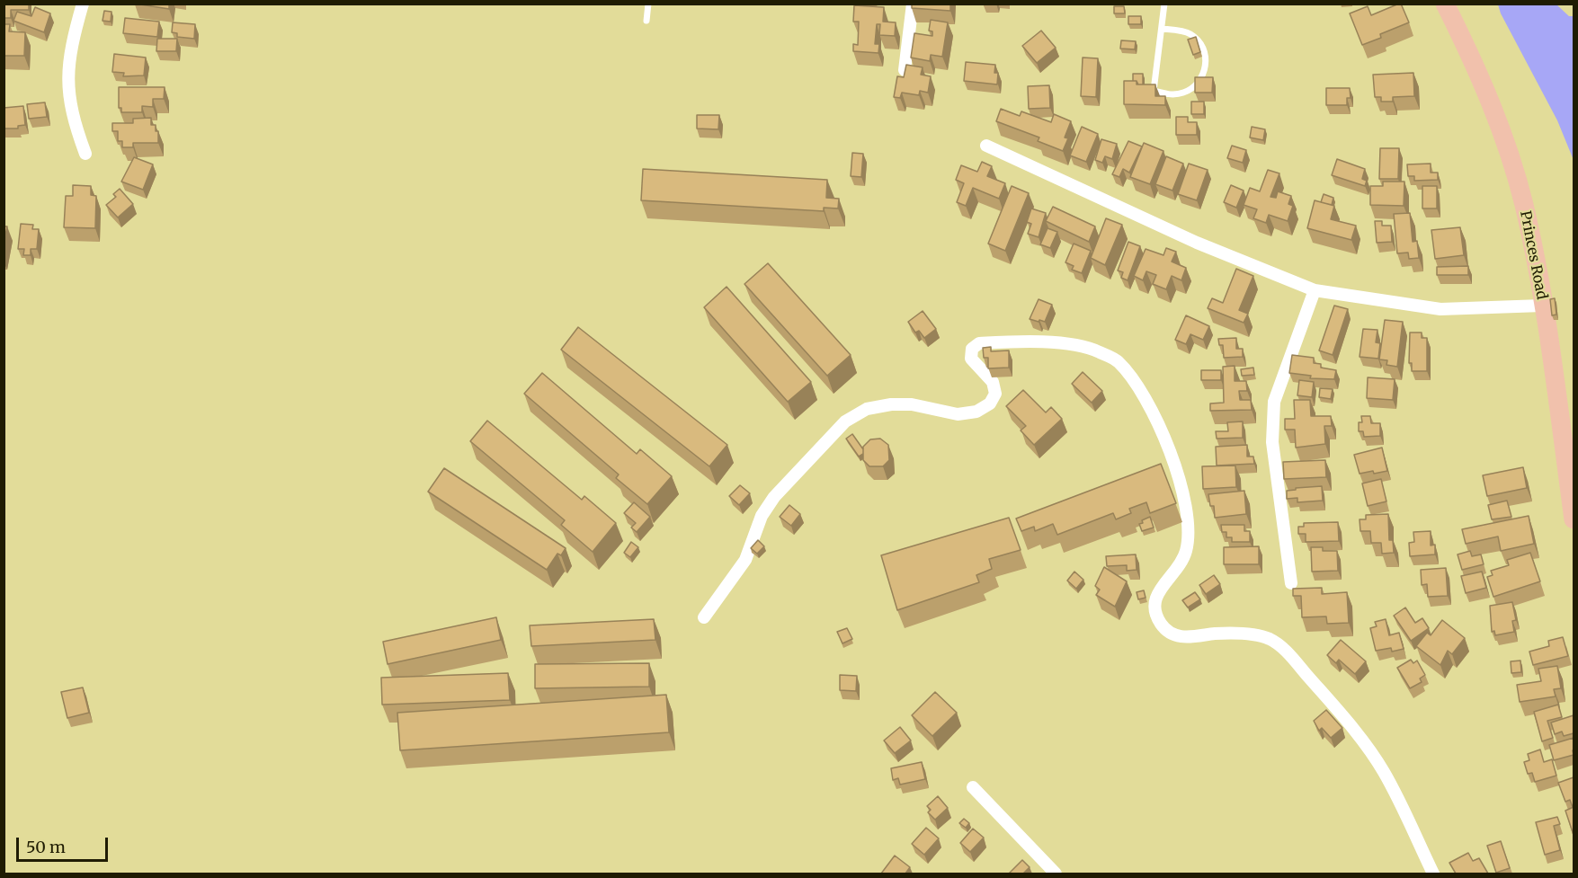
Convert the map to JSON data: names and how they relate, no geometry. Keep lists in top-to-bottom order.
{
  "streets": {
    "main road": ["Princes Road"]
  },
  "scale_bar": "50 m"
}
